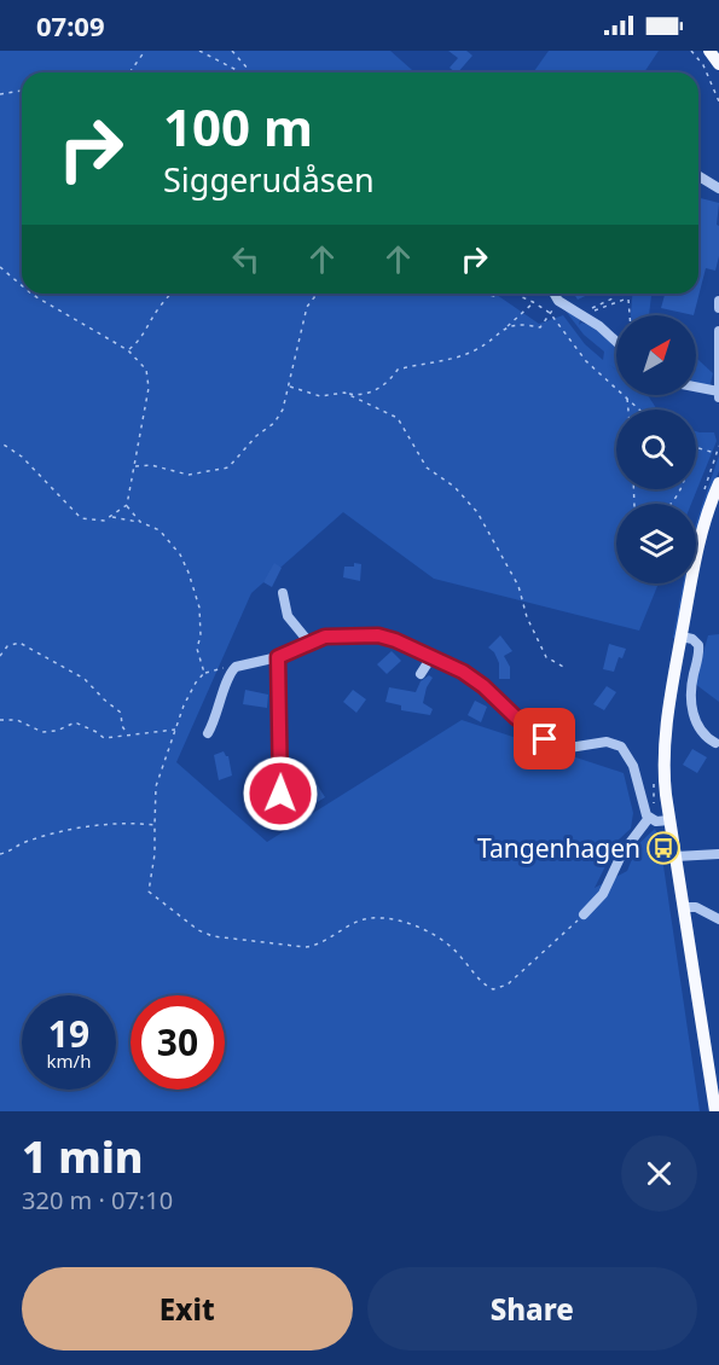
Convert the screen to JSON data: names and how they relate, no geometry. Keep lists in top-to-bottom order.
{
  "places": {
    "bus stop": ["Tangenhagen"]
  },
  "north": "top right",
  "page": {
    "status": "07:09",
    "turn": ["100 m", "Siggerudåsen"],
    "speed": "19 km/h",
    "limit": "30",
    "heading": ["1 min", "320 m · 07:10"],
    "buttons": ["Exit", "Share"]
  }
}
